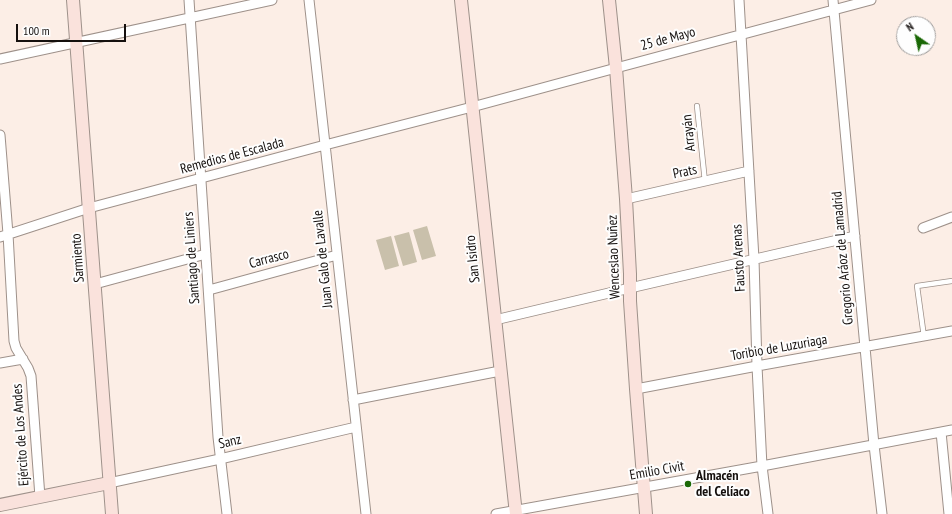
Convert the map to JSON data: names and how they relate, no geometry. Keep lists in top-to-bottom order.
{
  "streets": {
    "street": [
      "25 de Mayo",
      "Remedios de Escalada",
      "Prats",
      "Wenceslao Nuñez",
      "Sarmiento",
      "Santiago de Liniers",
      "Fausto Arenas",
      "Gregorio Aráoz de Lamadrid",
      "Carrasco",
      "Juan Galo de Lavalle",
      "San Isidro",
      "Toribio de Luzuriaga",
      "Ejército de Los Andes",
      "Sanz",
      "Emilio Civit"
    ],
    "lane": ["Arrayán"]
  },
  "crossings": [
    ["25 de Mayo", "Remedios de Escalada"],
    ["25 de Mayo", "Wenceslao Nuñez"],
    ["25 de Mayo", "Fausto Arenas"],
    ["25 de Mayo", "Gregorio Aráoz de Lamadrid"],
    ["25 de Mayo", "San Isidro"],
    ["Arrayán", "Prats"],
    ["Remedios de Escalada", "Sarmiento"],
    ["Remedios de Escalada", "Santiago de Liniers"],
    ["Remedios de Escalada", "Juan Galo de Lavalle"],
    ["Remedios de Escalada", "San Isidro"],
    ["Remedios de Escalada", "Ejército de Los Andes"],
    ["Prats", "Wenceslao Nuñez"],
    ["Prats", "Fausto Arenas"],
    ["Wenceslao Nuñez", "Toribio de Luzuriaga"],
    ["Wenceslao Nuñez", "Emilio Civit"],
    ["Sarmiento", "Sanz"],
    ["Santiago de Liniers", "Carrasco"],
    ["Santiago de Liniers", "Sanz"],
    ["Fausto Arenas", "Toribio de Luzuriaga"],
    ["Fausto Arenas", "Emilio Civit"],
    ["Gregorio Aráoz de Lamadrid", "Toribio de Luzuriaga"],
    ["Gregorio Aráoz de Lamadrid", "Emilio Civit"],
    ["Carrasco", "Juan Galo de Lavalle"],
    ["Juan Galo de Lavalle", "Sanz"],
    ["San Isidro", "Emilio Civit"]
  ],
  "places": ["Almacén del Celíaco"],
  "scale_bar": "100 m",
  "north": "top left"
}
